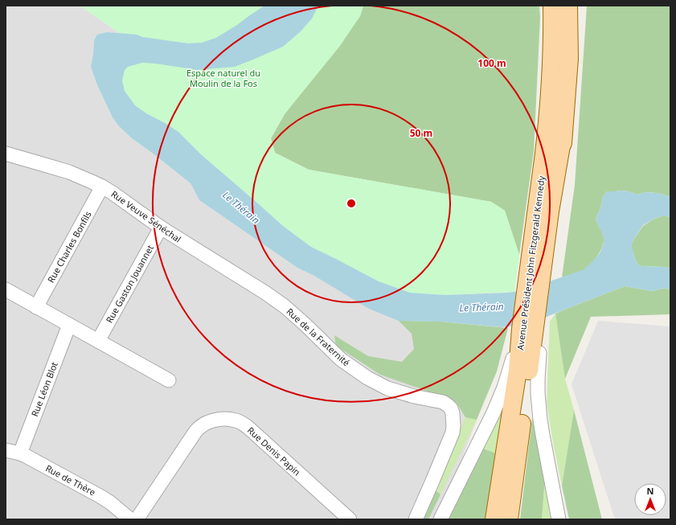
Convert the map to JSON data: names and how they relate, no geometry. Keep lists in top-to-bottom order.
{
  "streets": {
    "main road": ["Avenue Président John Fitzgerald Kennedy"],
    "street": [
      "Rue Veuve Sénéchal",
      "Rue Charles Bonfils",
      "Rue Gaston Jouannet",
      "Rue de la Fraternité",
      "Rue Léon Blot",
      "Rue Denis Papin",
      "Rue de Thère"
    ]
  },
  "crossings": [
    ["Rue Veuve Sénéchal", "Rue Charles Bonfils"],
    ["Rue Veuve Sénéchal", "Rue Gaston Jouannet"],
    ["Rue Veuve Sénéchal", "Rue de la Fraternité"],
    ["Rue Léon Blot", "Rue de Thère"]
  ],
  "water": ["Le Thérain"],
  "parks": ["Espace naturel du Moulin de la Fos"],
  "north": "top",
  "rings": ["100 m", "50 m"]
}
